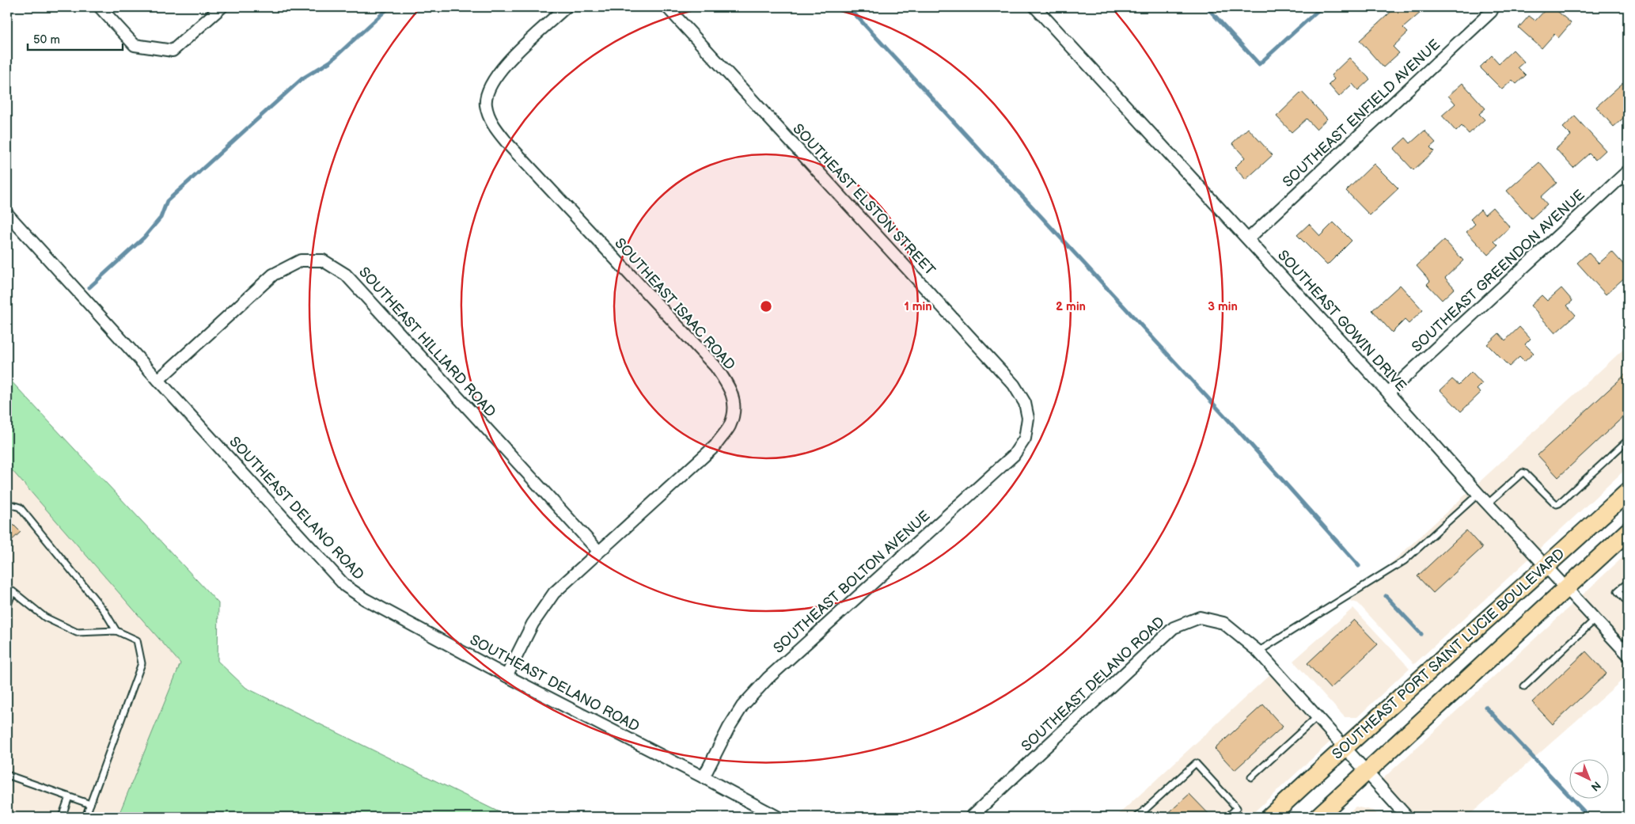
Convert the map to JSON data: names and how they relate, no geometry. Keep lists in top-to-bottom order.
{
  "streets": {
    "main road": ["SOUTHEAST PORT SAINT LUCIE BOULEVARD"],
    "street": [
      "SOUTHEAST ENFIELD AVENUE",
      "SOUTHEAST ELSTON STREET",
      "SOUTHEAST GREENDON AVENUE",
      "SOUTHEAST ISAAC ROAD",
      "SOUTHEAST GOWIN DRIVE",
      "SOUTHEAST HILLIARD ROAD",
      "SOUTHEAST DELANO ROAD",
      "SOUTHEAST BOLTON AVENUE"
    ]
  },
  "crossings": [
    ["SOUTHEAST ENFIELD AVENUE", "SOUTHEAST GOWIN DRIVE"],
    ["SOUTHEAST ELSTON STREET", "SOUTHEAST BOLTON AVENUE"],
    ["SOUTHEAST GREENDON AVENUE", "SOUTHEAST GOWIN DRIVE"],
    ["SOUTHEAST ISAAC ROAD", "SOUTHEAST HILLIARD ROAD"],
    ["SOUTHEAST ISAAC ROAD", "SOUTHEAST DELANO ROAD"],
    ["SOUTHEAST GOWIN DRIVE", "SOUTHEAST PORT SAINT LUCIE BOULEVARD"],
    ["SOUTHEAST HILLIARD ROAD", "SOUTHEAST DELANO ROAD"],
    ["SOUTHEAST DELANO ROAD", "SOUTHEAST BOLTON AVENUE"],
    ["SOUTHEAST DELANO ROAD", "SOUTHEAST PORT SAINT LUCIE BOULEVARD"]
  ],
  "scale_bar": "50 m",
  "north": "bottom right",
  "rings": ["1 min", "2 min", "3 min"]
}
